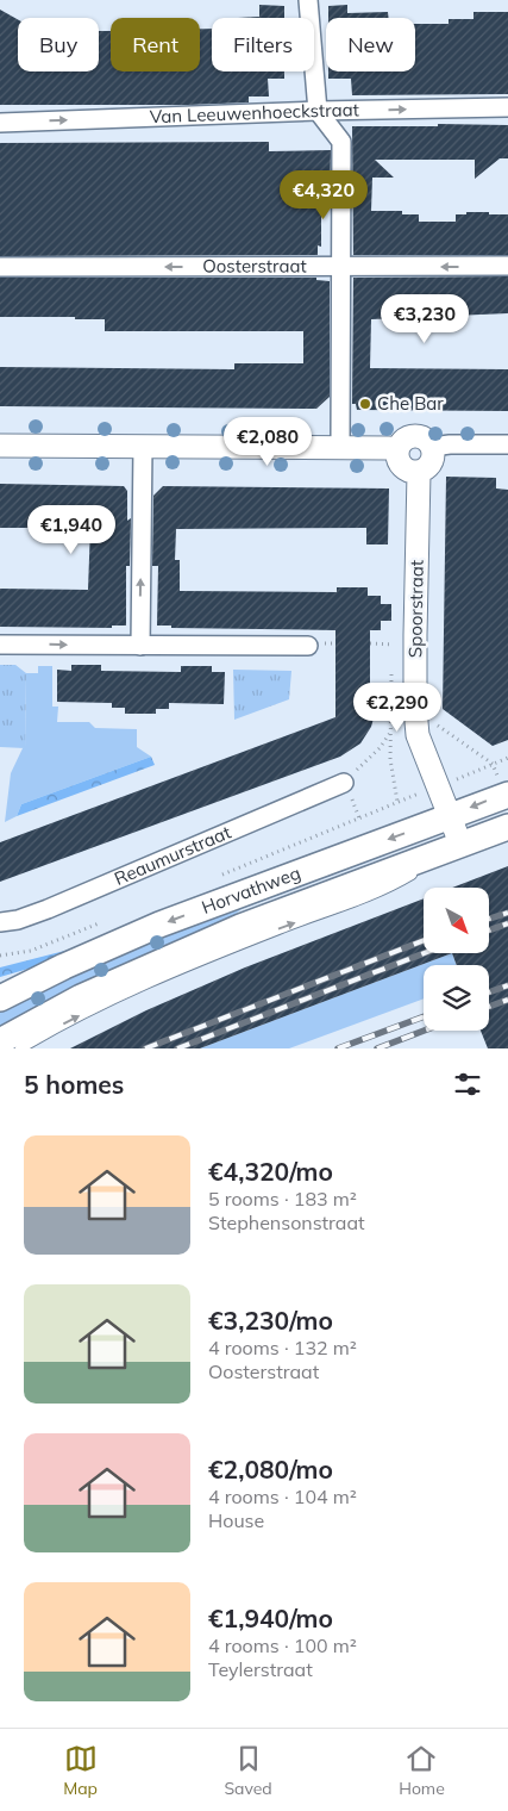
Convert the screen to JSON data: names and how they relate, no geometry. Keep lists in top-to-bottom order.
{
  "streets": {
    "main road": ["Horvathweg"],
    "street": [
      "Van Leeuwenhoeckstraat",
      "Oosterstraat",
      "Spoorstraat",
      "Reaumurstraat"
    ]
  },
  "crossings": [
    ["Spoorstraat", "Horvathweg"]
  ],
  "one_way": ["Van Leeuwenhoeckstraat", "Oosterstraat"],
  "places": ["Che Bar"],
  "north": "bottom right",
  "page": {
    "chip": [
      "Buy",
      "Rent",
      "Filters",
      "New"
    ],
    "price": [
      "€4,320",
      "€3,230",
      "€2,080",
      "€1,940",
      "€2,290"
    ],
    "heading": "5 homes",
    "list": [
      {
        "name": "€4,320/mo",
        "note": "5 rooms · 183 m² · Stephensonstraat"
      },
      {
        "name": "€3,230/mo",
        "note": "4 rooms · 132 m² · Oosterstraat"
      },
      {
        "name": "€2,080/mo",
        "note": "4 rooms · 104 m² · House"
      },
      {
        "name": "€1,940/mo",
        "note": "4 rooms · 100 m² · Teylerstraat"
      }
    ],
    "tabs": ["Map", "Saved", "Home"]
  }
}
